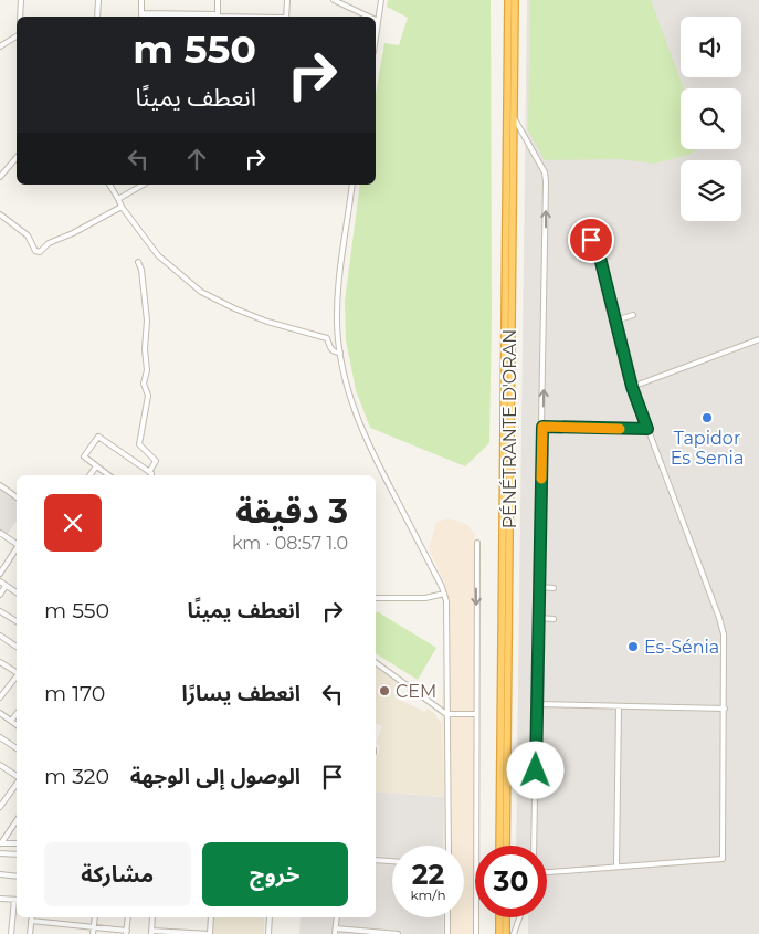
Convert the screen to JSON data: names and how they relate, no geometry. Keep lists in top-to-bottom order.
{
  "streets": {
    "highway": ["PÉNÉTRANTE D'ORAN"]
  },
  "places": ["Tapidor Es Senia", "Es-Sénia", "CEM"],
  "page": {
    "turn": ["550 m", "انعطف يمينًا"],
    "heading": ["3 دقيقة", "1.0 km · 08:57"],
    "list": [
      {
        "name": "انعطف يمينًا",
        "value": "550 m"
      },
      {
        "name": "انعطف يسارًا",
        "value": "170 m"
      },
      {
        "name": "الوصول إلى الوجهة",
        "value": "320 m"
      }
    ],
    "buttons": ["خروج", "مشاركة"],
    "speed": "22 km/h",
    "limit": "30"
  }
}
